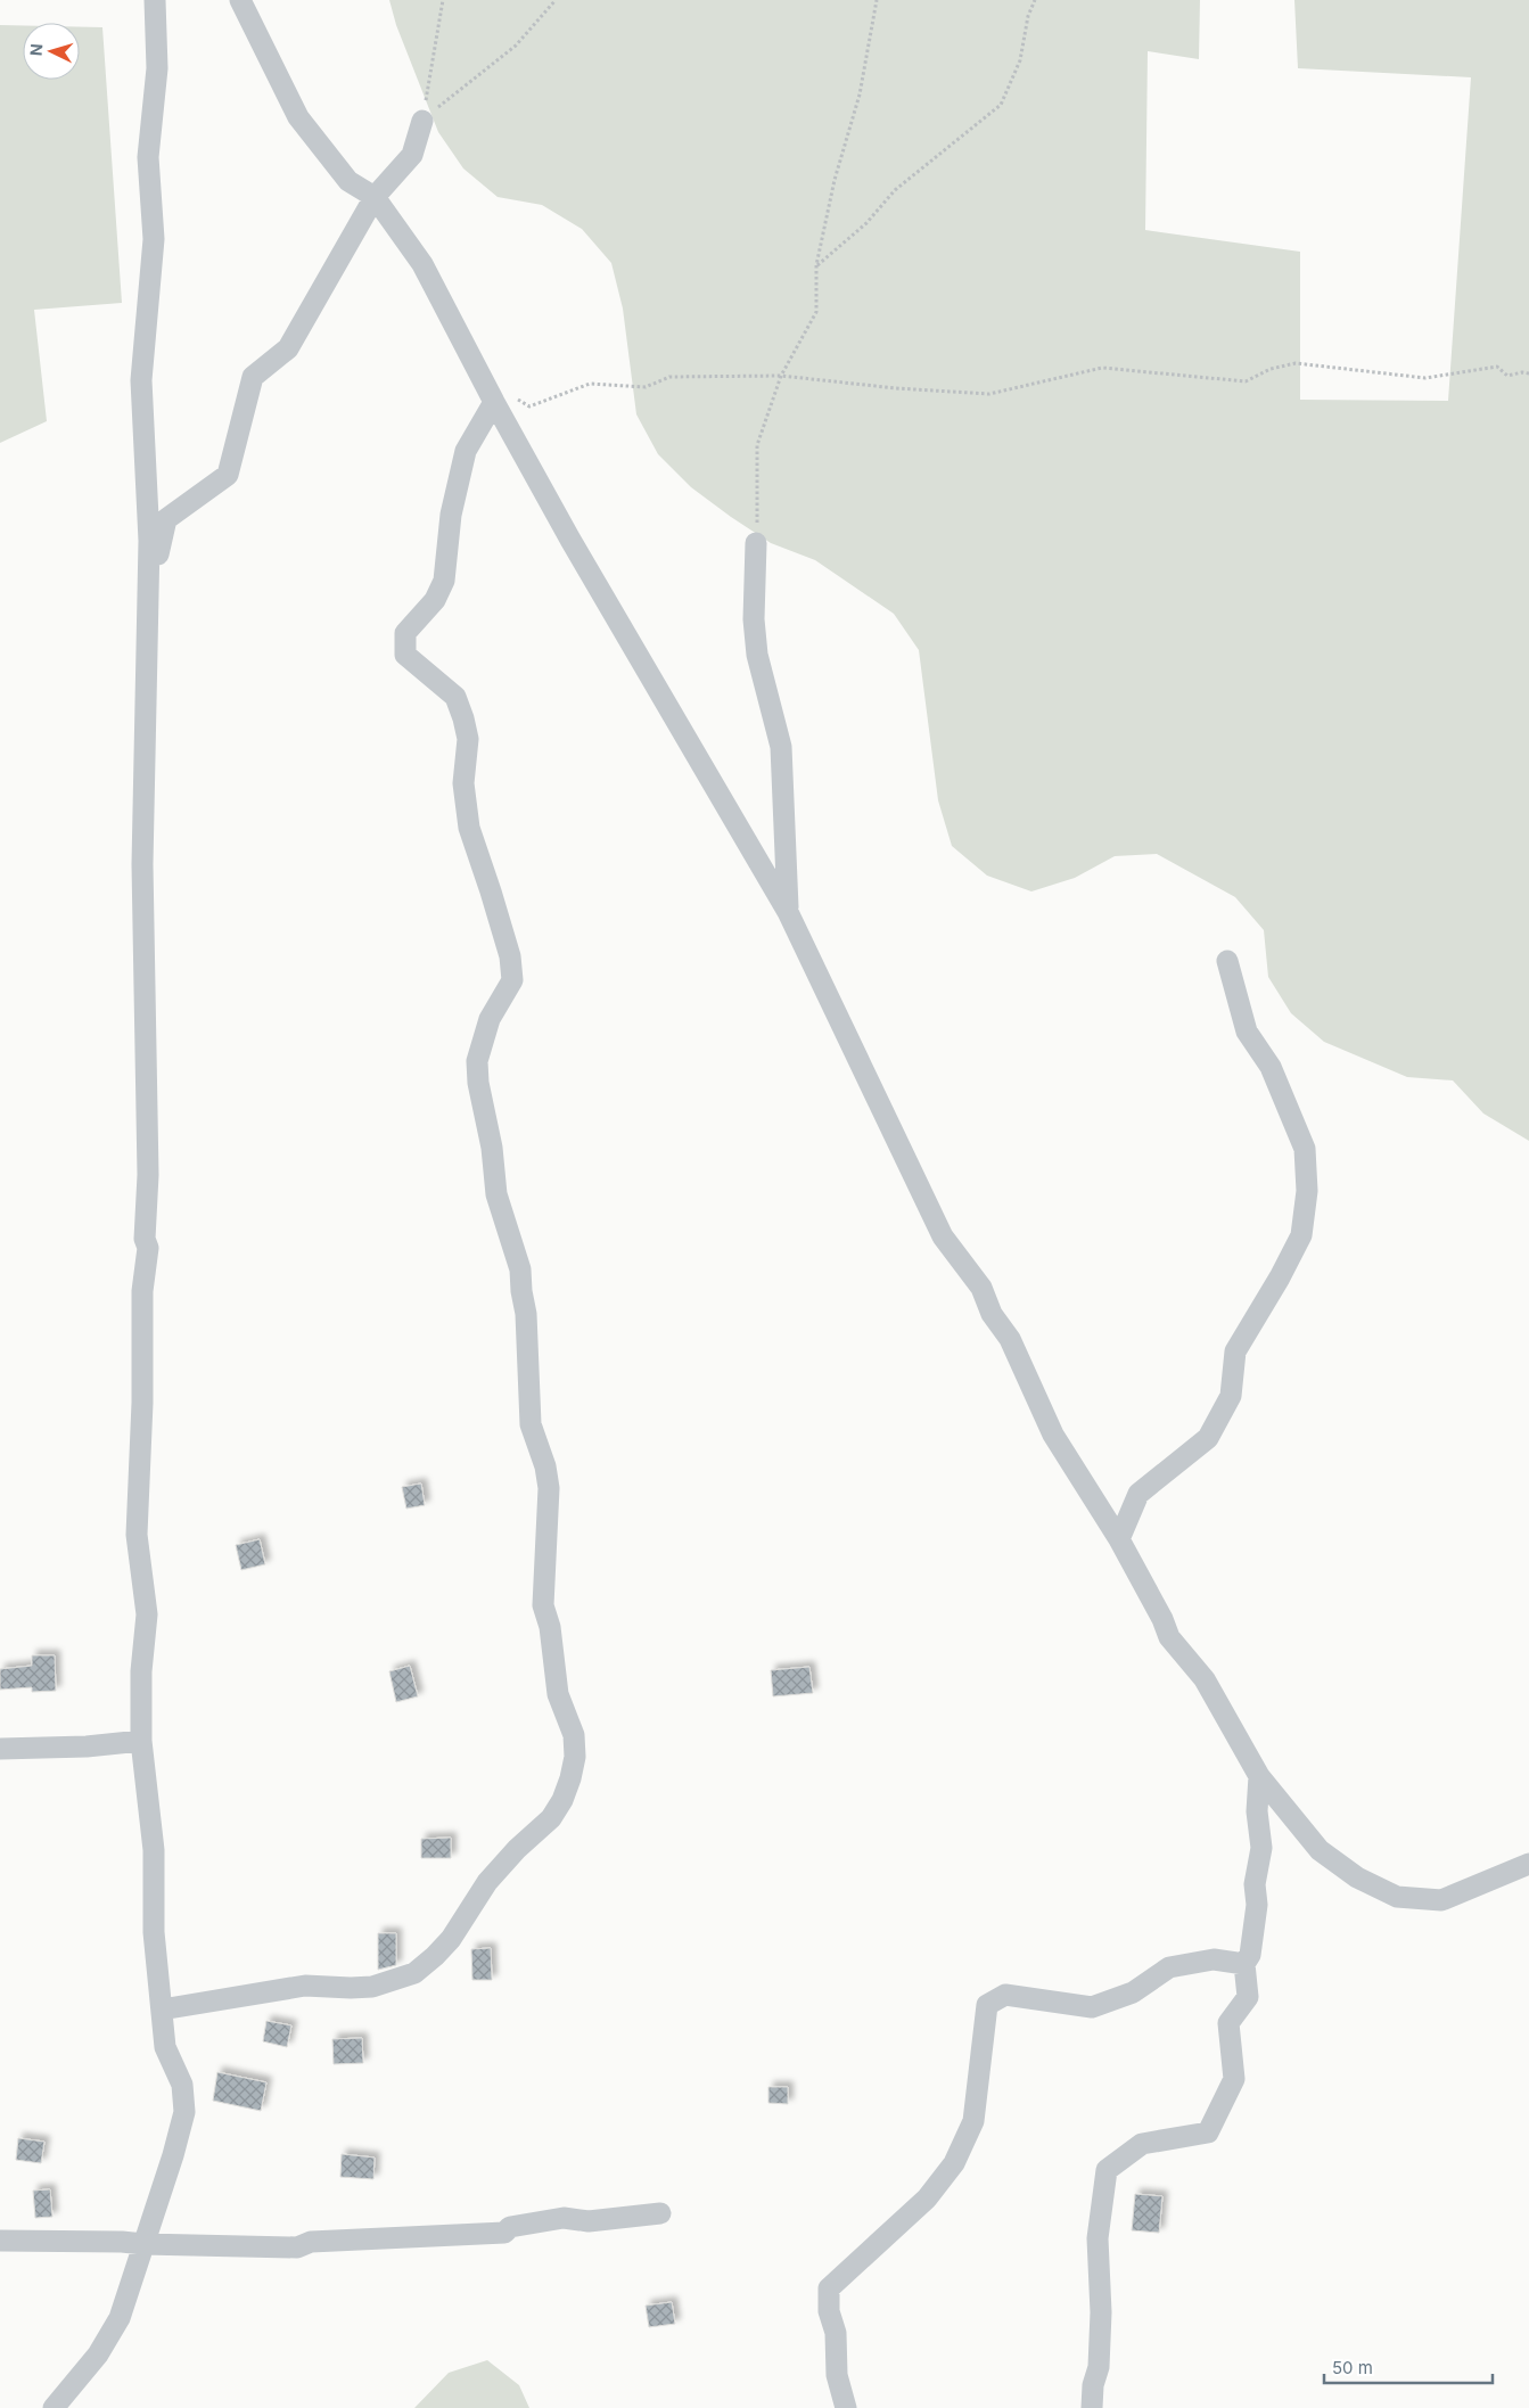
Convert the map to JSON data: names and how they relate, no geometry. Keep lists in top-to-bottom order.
{
  "scale_bar": "50 m",
  "north": "left"
}
